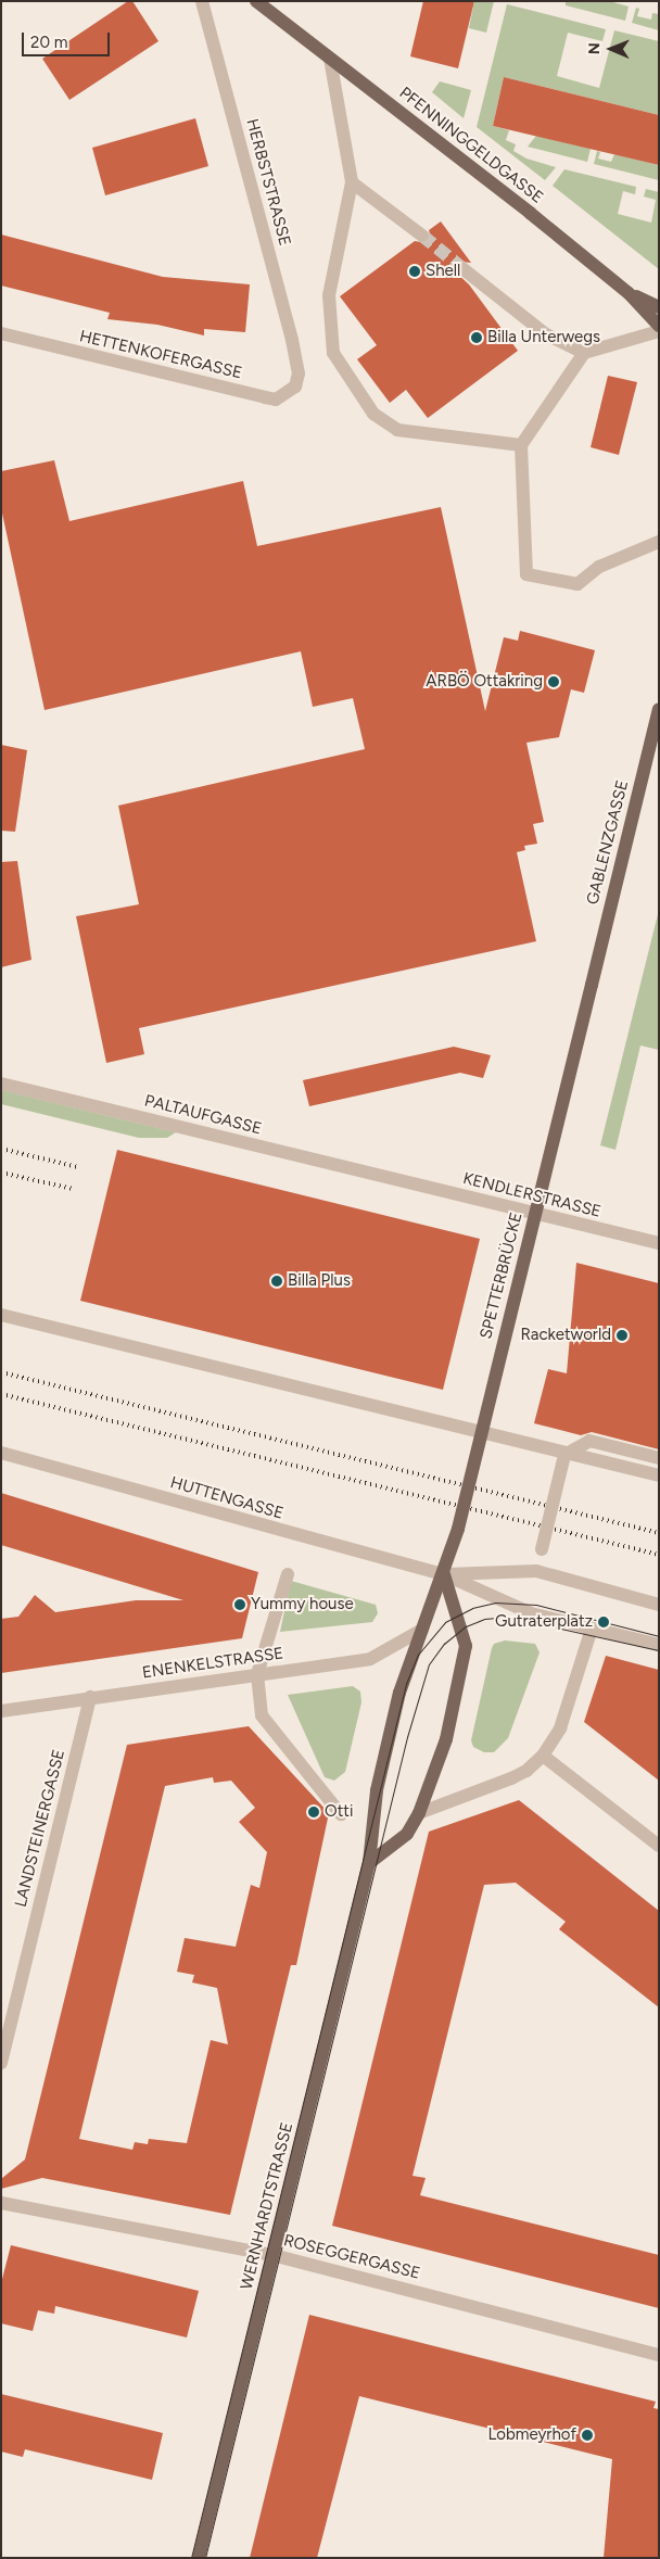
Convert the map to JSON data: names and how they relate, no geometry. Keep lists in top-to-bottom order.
{
  "streets": {
    "main road": [
      "PFENNINGGELDGASSE",
      "GABLENZGASSE",
      "SPETTERBRÜCKE",
      "WERNHARDTSTRASSE"
    ],
    "street": [
      "HERBSTSTRASSE",
      "HETTENKOFERGASSE",
      "PALTAUFGASSE",
      "KENDLERSTRASSE",
      "HUTTENGASSE",
      "ENENKELSTRASSE",
      "LANDSTEINERGASSE",
      "ROSEGGERGASSE"
    ]
  },
  "crossings": [
    ["HERBSTSTRASSE", "HETTENKOFERGASSE"],
    ["GABLENZGASSE", "SPETTERBRÜCKE"],
    ["PALTAUFGASSE", "KENDLERSTRASSE"],
    ["SPETTERBRÜCKE", "HUTTENGASSE"],
    ["SPETTERBRÜCKE", "WERNHARDTSTRASSE"],
    ["HUTTENGASSE", "WERNHARDTSTRASSE"],
    ["ENENKELSTRASSE", "LANDSTEINERGASSE"],
    ["ENENKELSTRASSE", "WERNHARDTSTRASSE"],
    ["WERNHARDTSTRASSE", "ROSEGGERGASSE"]
  ],
  "places": [
    "Shell",
    "Billa Unterwegs",
    "ARBÖ Ottakring",
    "Billa Plus",
    "Racketworld",
    "Yummy house",
    "Gutraterplatz",
    "Otti",
    "Lobmeyrhof"
  ],
  "scale_bar": "20 m",
  "north": "left"
}
